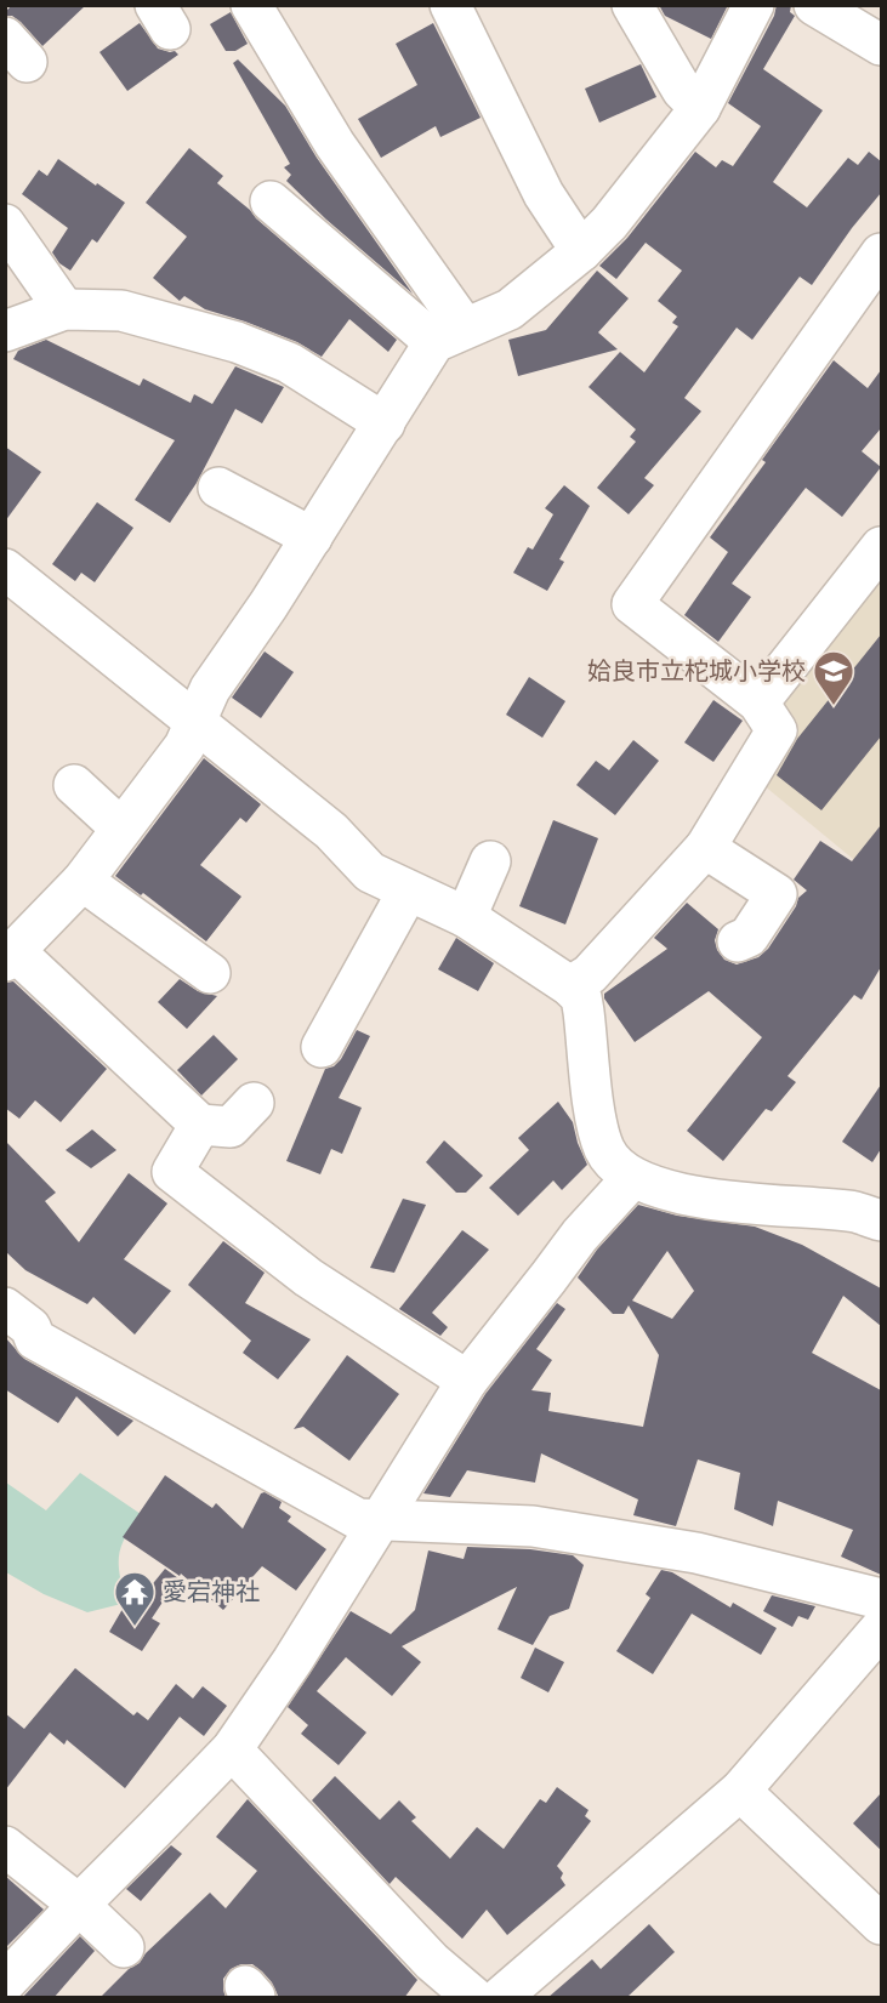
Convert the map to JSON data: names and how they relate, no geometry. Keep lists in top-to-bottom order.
{
  "places": {
    "school or university": ["姶良市立柁城小学校"],
    "temple": ["愛宕神社"]
  }
}
